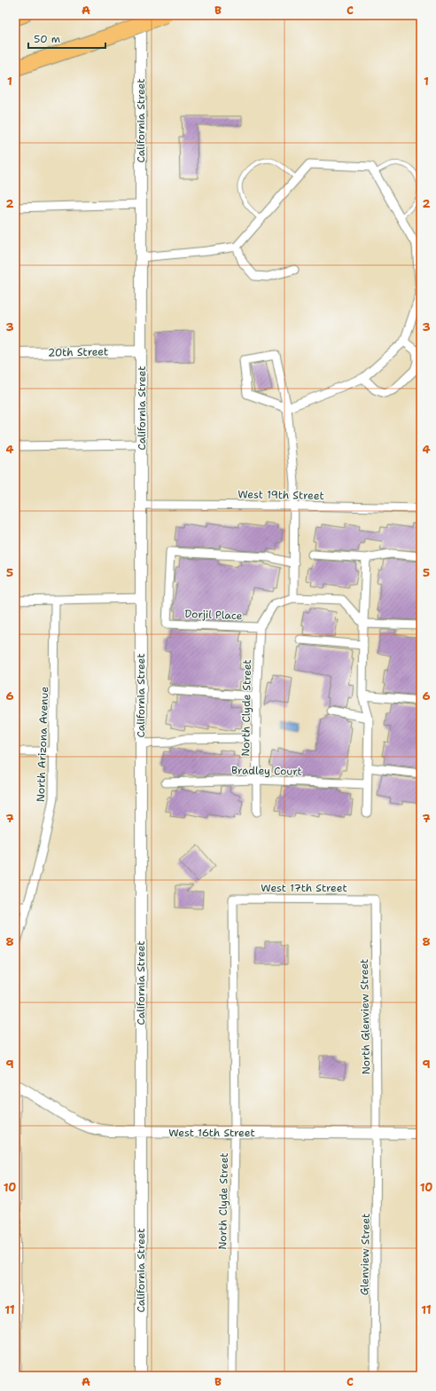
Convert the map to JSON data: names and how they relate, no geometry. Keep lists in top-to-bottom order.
{
  "streets": {
    "street": [
      "California Street",
      "20th Street",
      "West 19th Street",
      "Dorjil Place",
      "North Clyde Street",
      "North Arizona Avenue",
      "Bradley Court",
      "West 17th Street",
      "North Glenview Street",
      "West 16th Street",
      "Glenview Street"
    ]
  },
  "crossings": [
    ["California Street", "20th Street"],
    ["California Street", "West 19th Street"],
    ["California Street", "West 16th Street"],
    ["Dorjil Place", "North Clyde Street"],
    ["North Clyde Street", "Bradley Court"],
    ["North Clyde Street", "West 17th Street"],
    ["North Clyde Street", "West 16th Street"],
    ["West 17th Street", "North Glenview Street"],
    ["North Glenview Street", "West 16th Street"],
    ["North Glenview Street", "Glenview Street"],
    ["West 16th Street", "Glenview Street"]
  ],
  "scale_bar": "50 m",
  "grid": {
    "columns": ["A", "B", "C"],
    "rows": [
      "1",
      "2",
      "3",
      "4",
      "5",
      "6",
      "7",
      "8",
      "9",
      "10",
      "11"
    ]
  }
}
